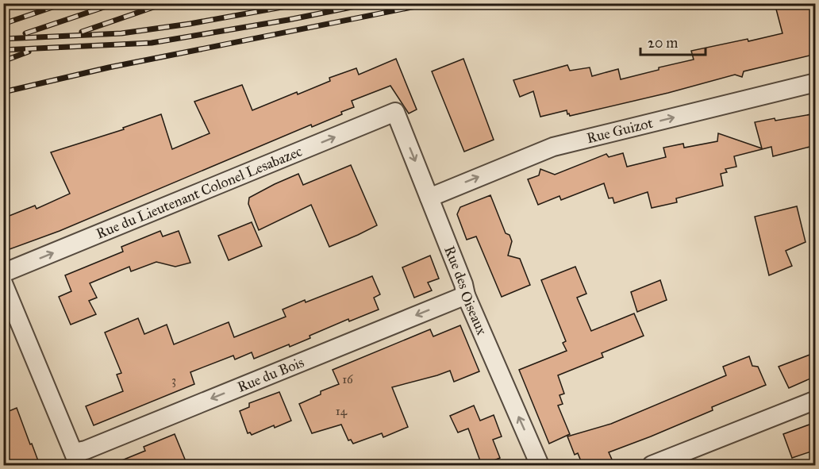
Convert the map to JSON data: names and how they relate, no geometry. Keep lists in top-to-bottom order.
{
  "streets": {
    "street": [
      "Rue Guizot",
      "Rue du Lieutenant Colonel Lesabazec",
      "Rue des Oiseaux",
      "Rue du Bois"
    ]
  },
  "crossings": [
    ["Rue Guizot", "Rue des Oiseaux"],
    ["Rue du Lieutenant Colonel Lesabazec", "Rue des Oiseaux"],
    ["Rue des Oiseaux", "Rue du Bois"]
  ],
  "one_way": ["Rue Guizot", "Rue du Lieutenant Colonel Lesabazec", "Rue du Bois"],
  "house_numbers": ["16", "3", "14"],
  "scale_bar": "20 m"
}
